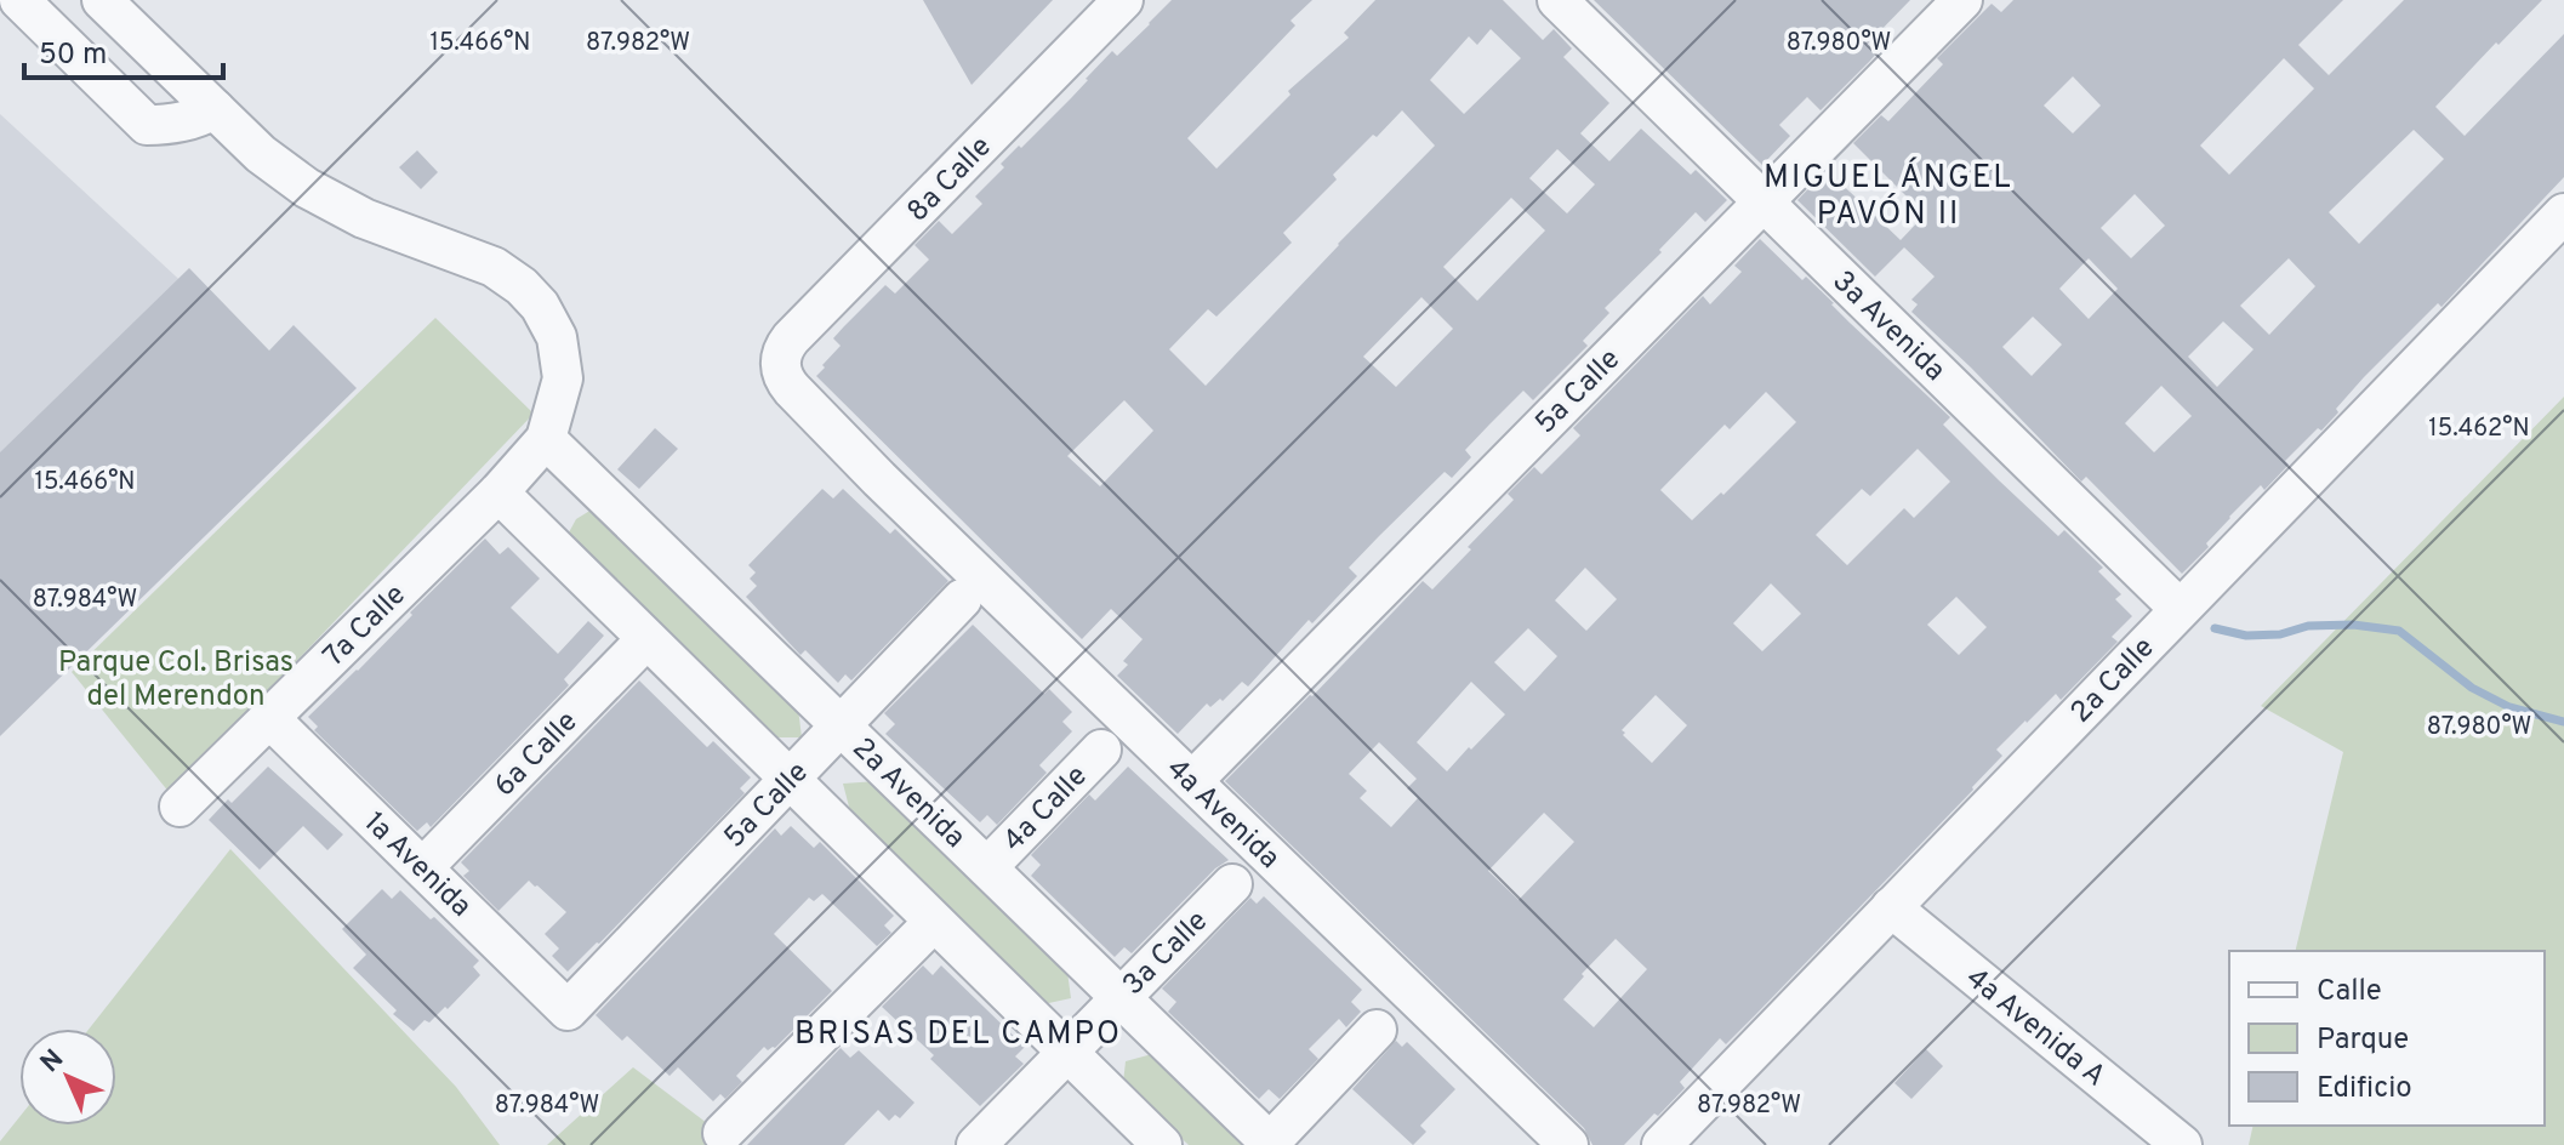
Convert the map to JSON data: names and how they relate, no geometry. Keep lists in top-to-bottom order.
{
  "streets": {
    "street": [
      "8a Calle",
      "3a Avenida",
      "5a Calle",
      "7a Calle",
      "2a Calle",
      "6a Calle",
      "2a Avenida",
      "4a Calle",
      "4a Avenida",
      "1a Avenida",
      "3a Calle",
      "4a Avenida A"
    ]
  },
  "crossings": [
    ["8a Calle", "4a Avenida"],
    ["3a Avenida", "5a Calle"],
    ["3a Avenida", "2a Calle"],
    ["5a Calle", "2a Avenida"],
    ["5a Calle", "4a Avenida"],
    ["5a Calle", "1a Avenida"],
    ["7a Calle", "2a Avenida"],
    ["7a Calle", "1a Avenida"],
    ["2a Calle", "4a Avenida A"],
    ["6a Calle", "1a Avenida"],
    ["2a Avenida", "4a Calle"],
    ["2a Avenida", "3a Calle"]
  ],
  "districts": ["MIGUEL ÁNGEL PAVÓN II", "BRISAS DEL CAMPO"],
  "parks": ["Parque Col. Brisas del Merendon"],
  "legend": ["Calle", "Parque", "Edificio"],
  "scale_bar": "50 m",
  "north": "top left",
  "coordinates": [
    "87.980°W",
    "15.466°N",
    "87.982°W",
    "15.462°N",
    "87.984°W"
  ]
}
